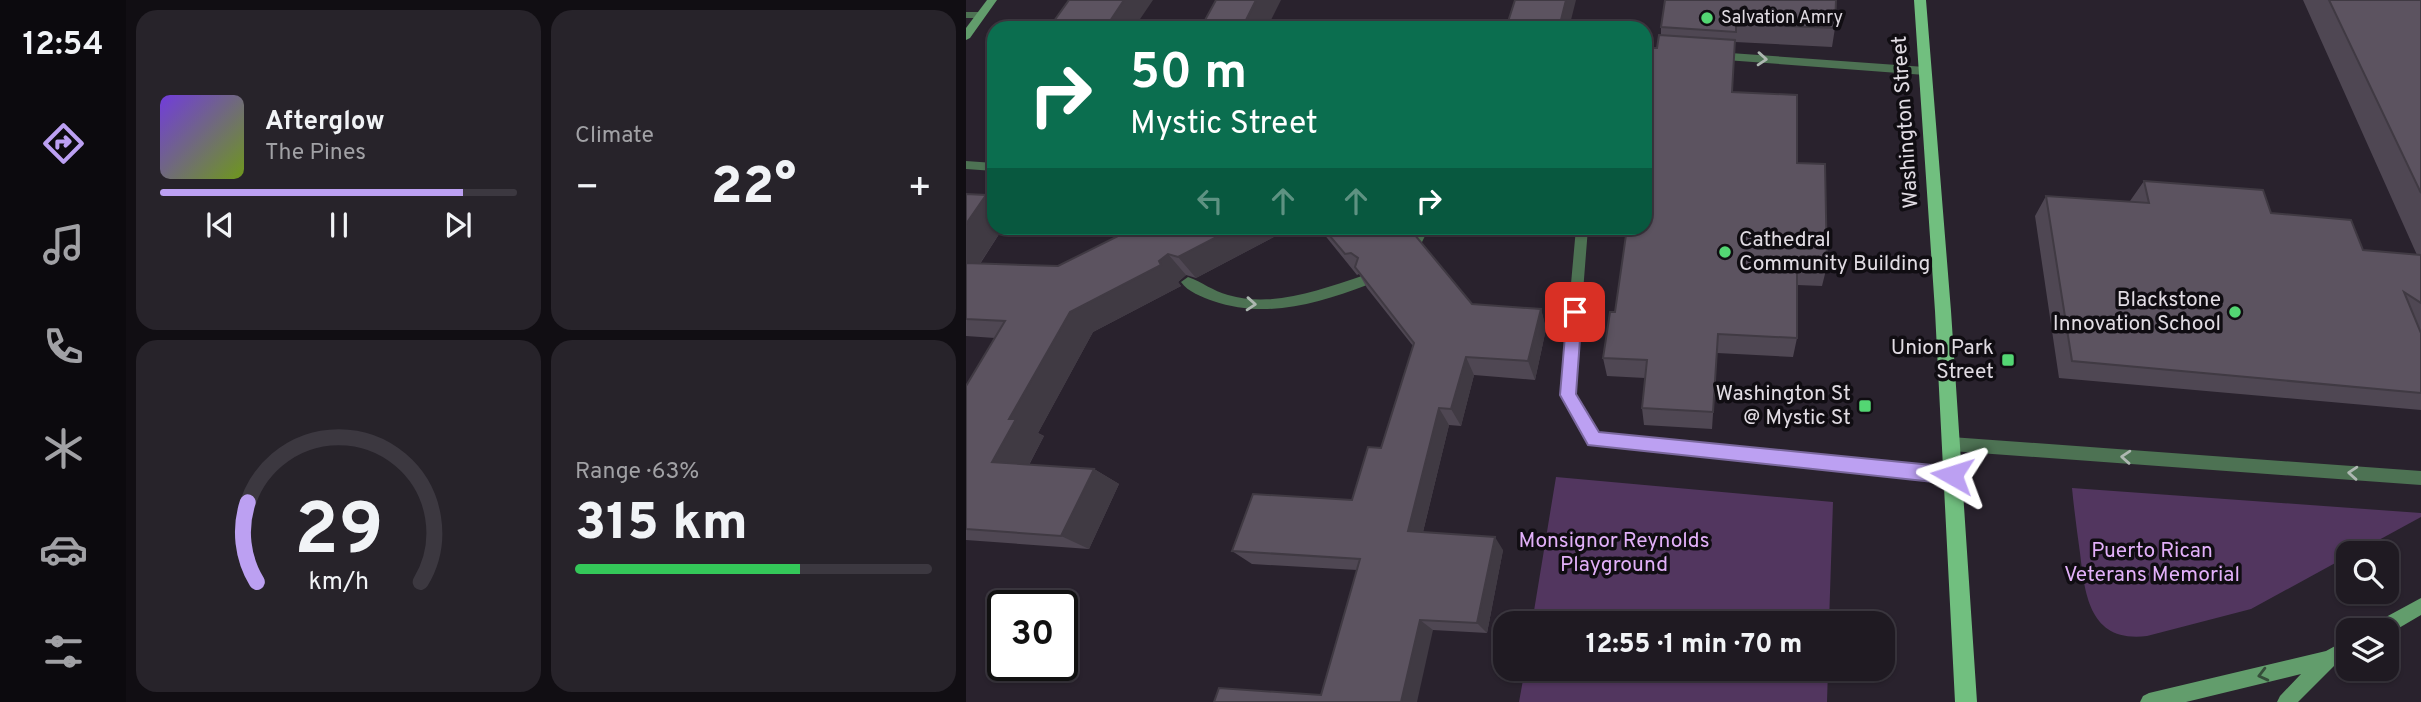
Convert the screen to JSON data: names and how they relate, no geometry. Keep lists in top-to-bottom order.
{
  "streets": {
    "main road": ["Washington Street"]
  },
  "parks": ["Monsignor Reynolds Playground", "Puerto Rican Veterans Memorial"],
  "places": {
    "other": ["Salvation Amry", "Cathedral Community Building", "Blackstone Innovation School"],
    "transit": ["Union Park Street", "Washington St @ Mystic St"]
  },
  "page": {
    "tabs": "12:54",
    "tile": [
      "Climate",
      ["Range · 63%", "315 km"]
    ],
    "turn": ["50 m", "Mystic Street"],
    "song": ["Afterglow", "The Pines"],
    "heat": ["−", "22°", "+"],
    "limit": "30",
    "trip": "12:55 · 1 min · 70 m",
    "gauge": ["29", "km/h"]
  }
}
